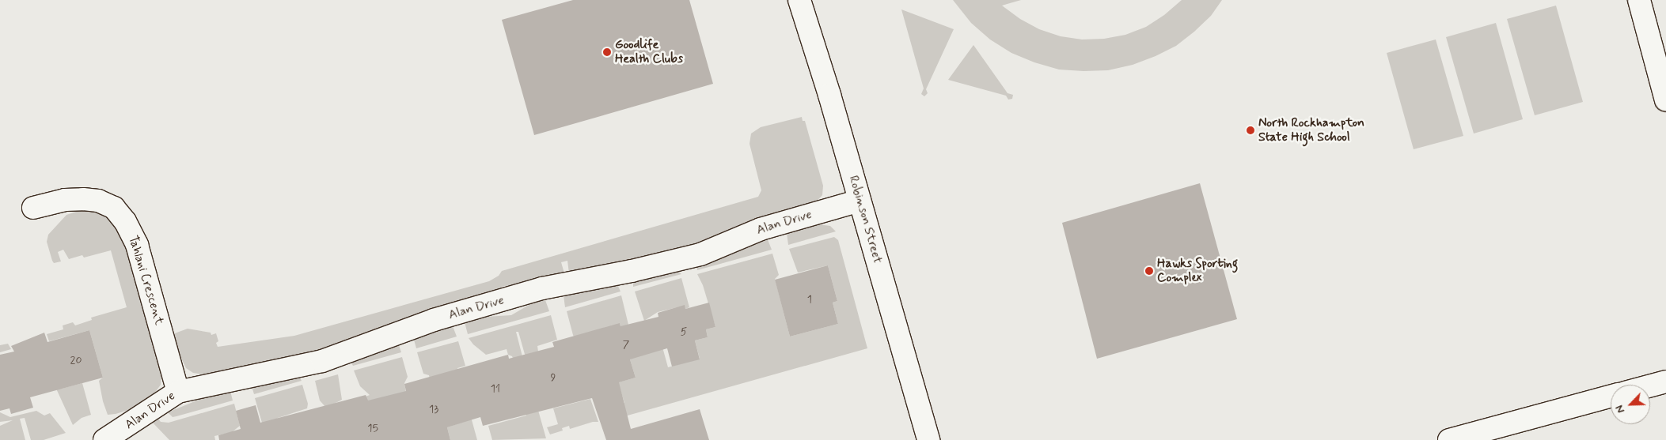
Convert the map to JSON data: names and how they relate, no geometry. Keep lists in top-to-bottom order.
{
  "streets": {
    "street": ["Robinson Street", "Alan Drive", "Tahlani Crescent"]
  },
  "crossings": [
    ["Robinson Street", "Alan Drive"],
    ["Alan Drive", "Tahlani Crescent"]
  ],
  "places": ["Goodlife Health Clubs", "North Rockhampton State High School", "Hawks Sporting Complex"],
  "house_numbers": [
    "1",
    "5",
    "7",
    "20",
    "9",
    "11",
    "13",
    "15"
  ],
  "north": "bottom left"
}
